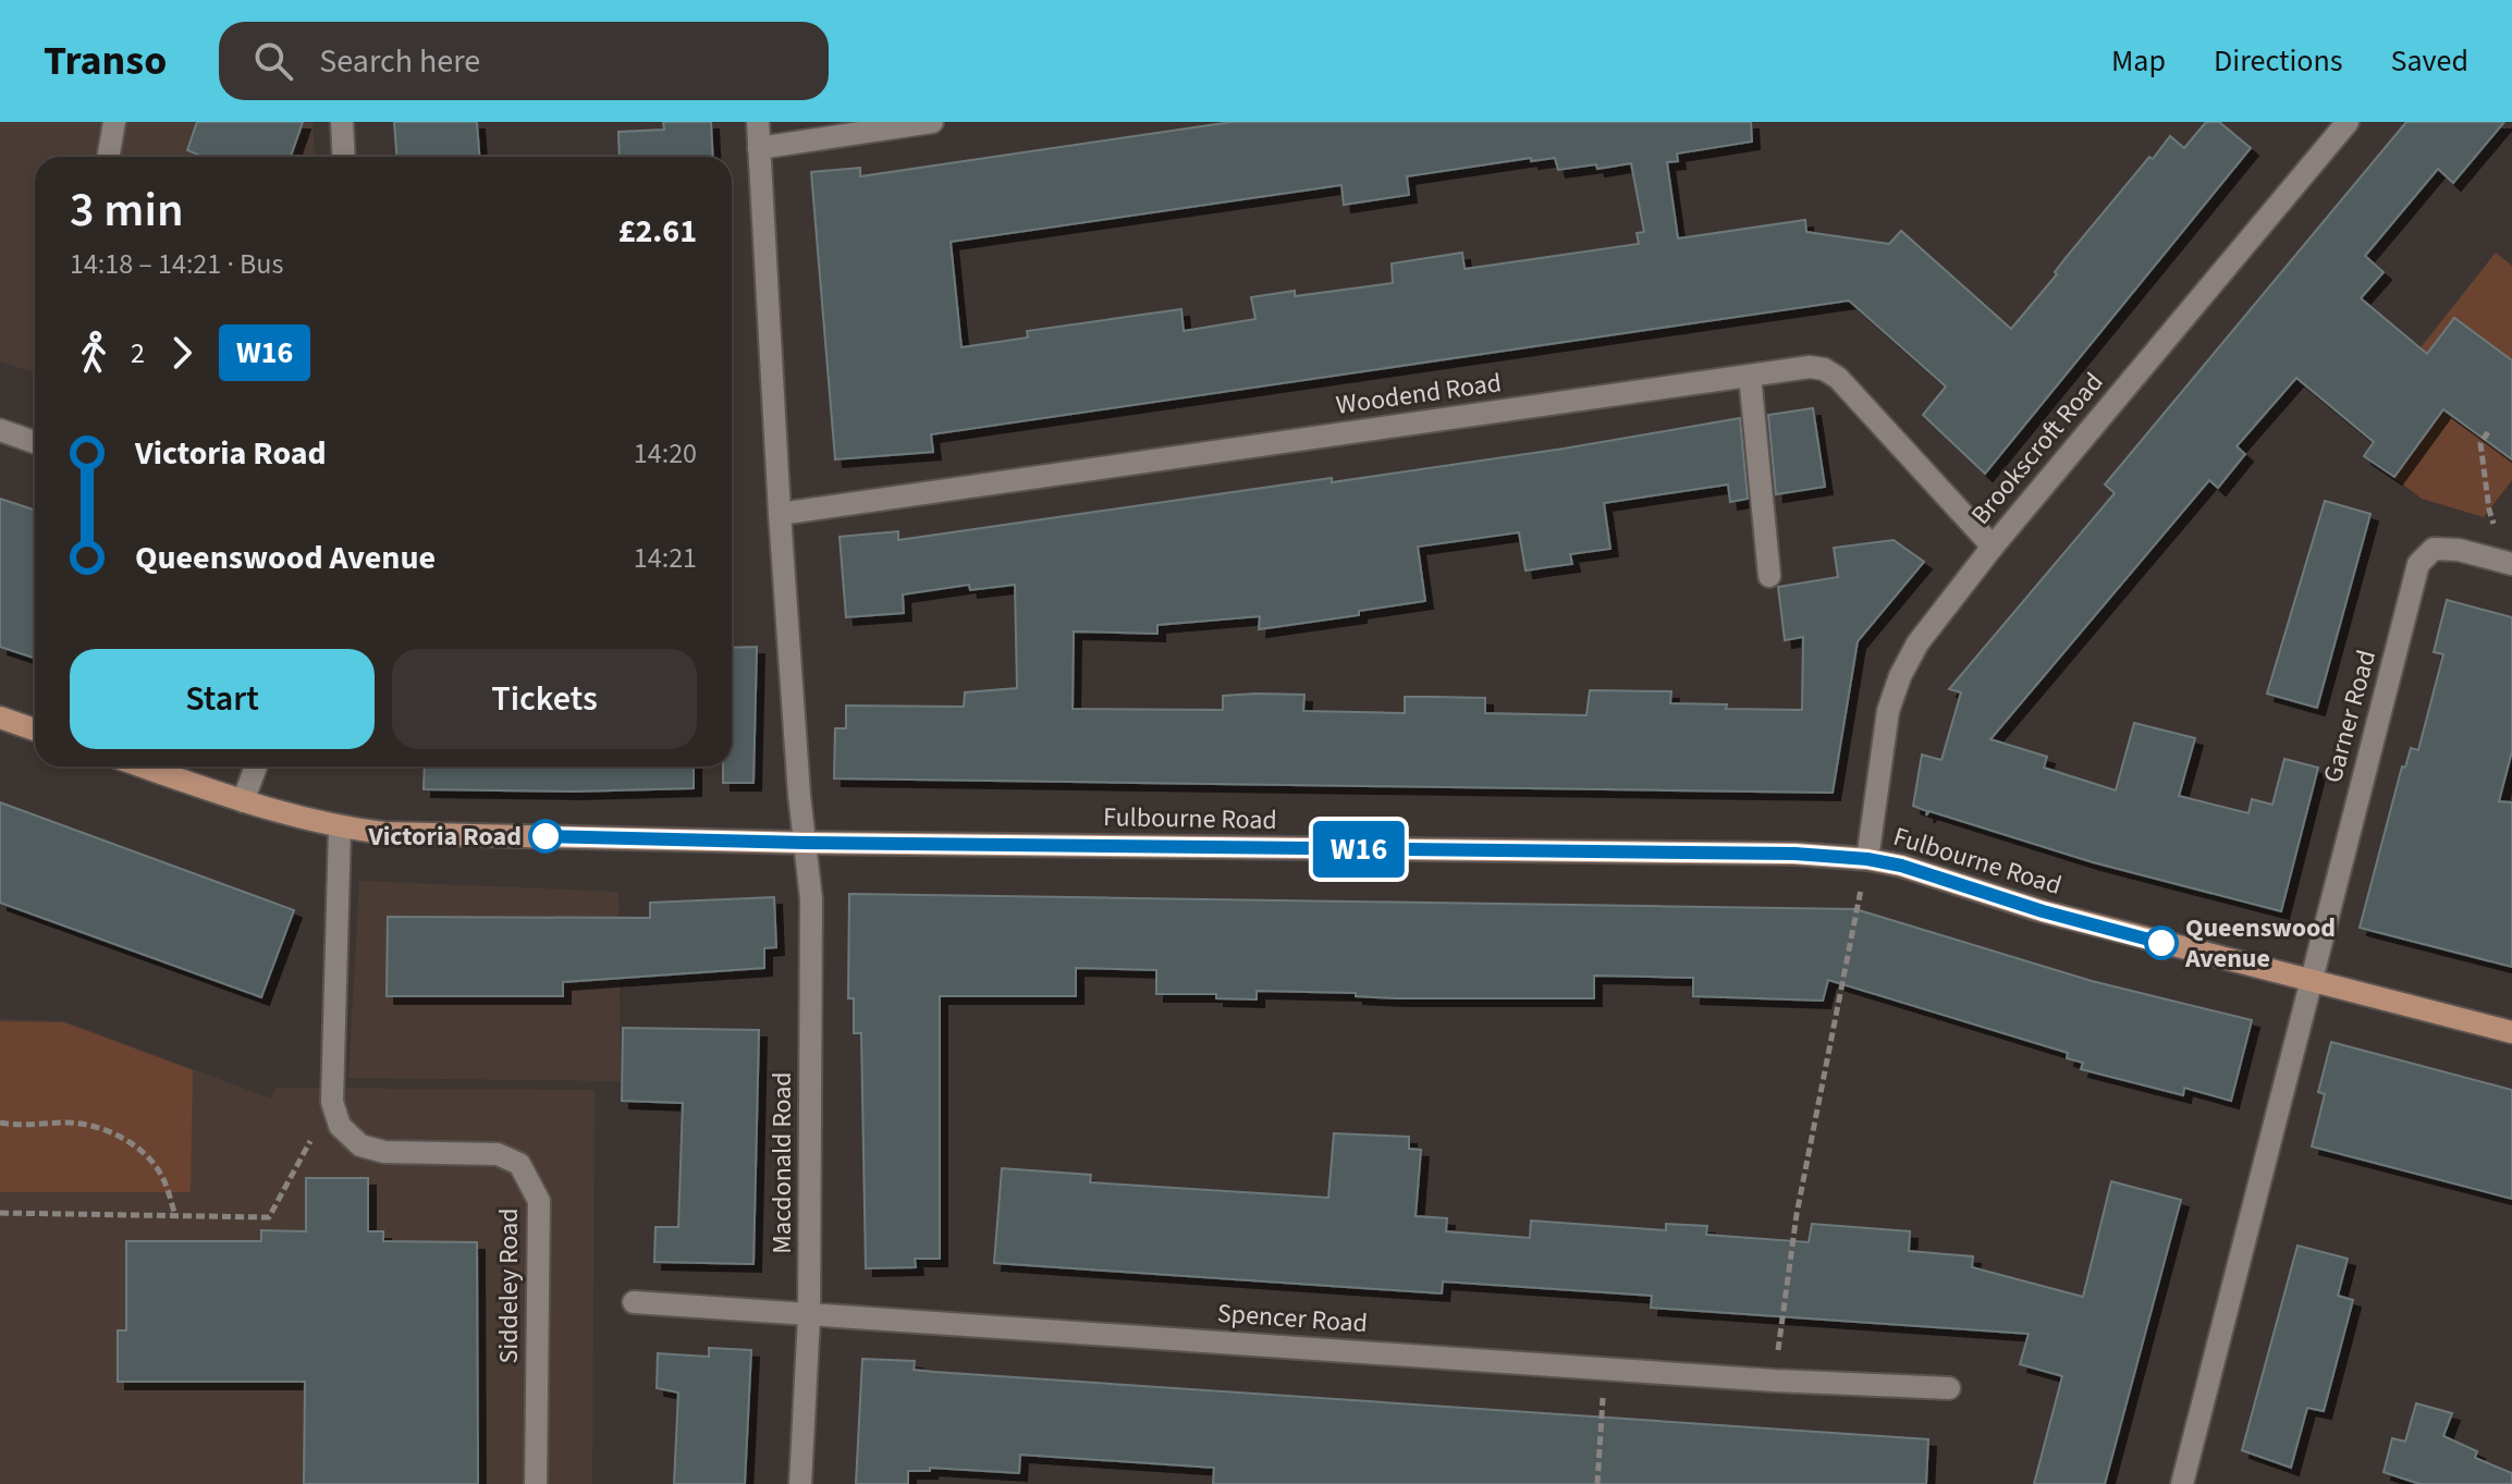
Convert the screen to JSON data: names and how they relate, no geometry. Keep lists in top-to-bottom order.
{
  "streets": {
    "main road": ["Fulbourne Road"],
    "street": [
      "Woodend Road",
      "Brookscroft Road",
      "Garner Road",
      "Macdonald Road",
      "Siddeley Road",
      "Spencer Road"
    ]
  },
  "crossings": [
    ["Woodend Road", "Brookscroft Road"],
    ["Brookscroft Road", "Fulbourne Road"],
    ["Garner Road", "Fulbourne Road"],
    ["Fulbourne Road", "Macdonald Road"],
    ["Macdonald Road", "Spencer Road"]
  ],
  "places": ["Victoria Road", "Queenswood Avenue"],
  "lines": ["bus line W16"],
  "page": {
    "header": "Transo",
    "search": "Search here",
    "nav": ["Map", "Directions", "Saved"],
    "on_map": "W16",
    "heading": ["3 min", "14:18 – 14:21 · Bus", "£2.61"],
    "legs": ["2", "W16"],
    "list": [
      {
        "name": "Victoria Road",
        "value": "14:20"
      },
      {
        "name": "Queenswood Avenue",
        "value": "14:21"
      }
    ],
    "buttons": ["Start", "Tickets"]
  }
}
